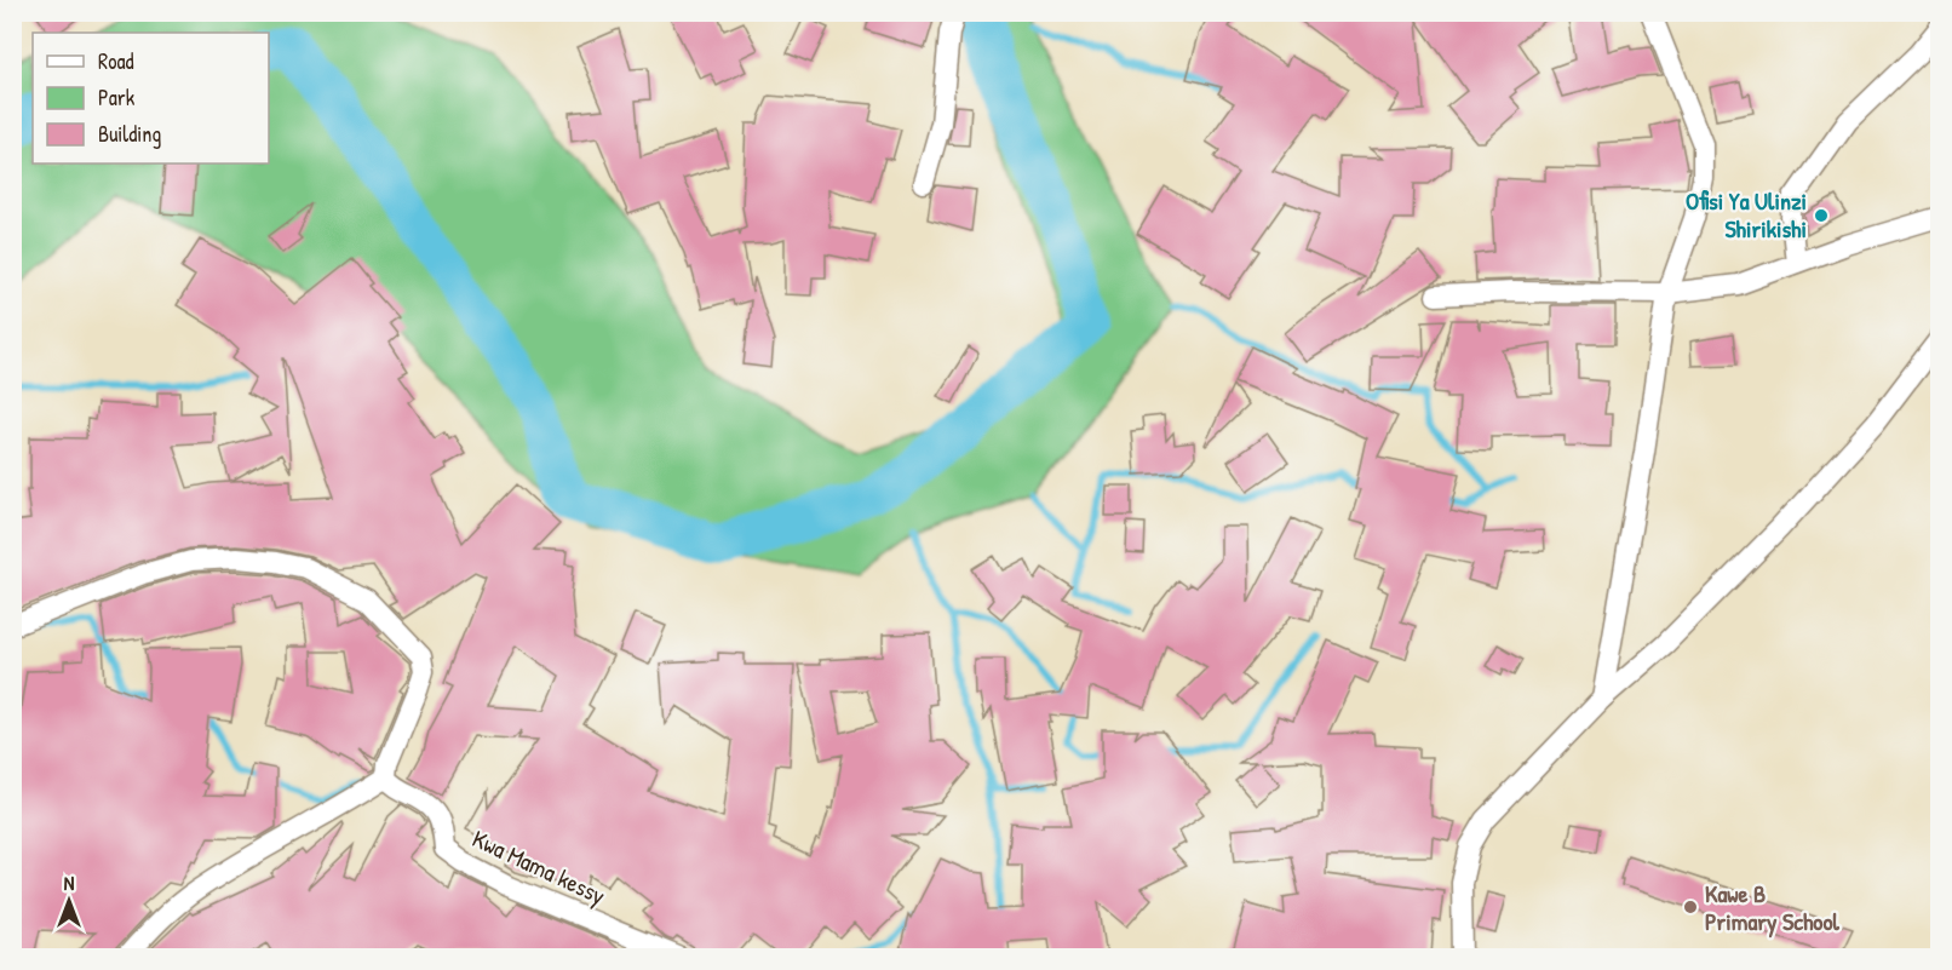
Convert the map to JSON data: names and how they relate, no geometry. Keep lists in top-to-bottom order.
{
  "streets": {
    "street": ["Kwa Mama kessy"]
  },
  "places": ["Ofisi Ya Ulinzi Shirikishi", "Kawe B Primary School"],
  "legend": ["Road", "Park", "Building"],
  "north": "top"
}
